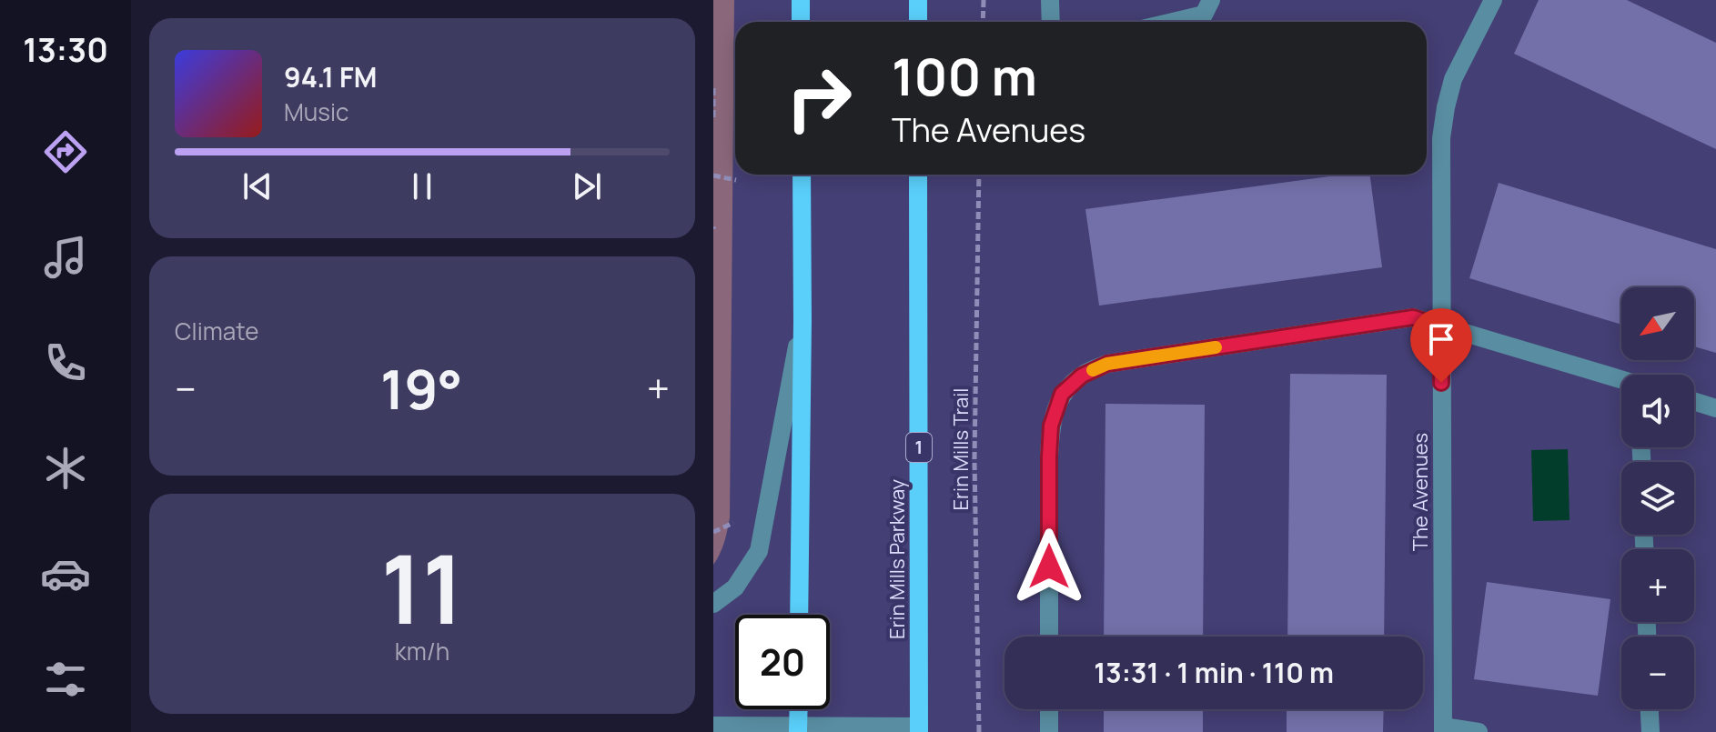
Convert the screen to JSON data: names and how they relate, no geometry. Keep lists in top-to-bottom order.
{
  "streets": {
    "main road": ["1", "Erin Mills Parkway"],
    "lane": ["The Avenues"],
    "path": ["Erin Mills Trail"]
  },
  "north": "bottom left",
  "page": {
    "tabs": "13:30",
    "turn": ["100 m", "The Avenues"],
    "song": ["94.1 FM", "Music"],
    "tile": [
      "Climate",
      ["11", "km/h"]
    ],
    "map_buttons": ["+", "−"],
    "heat": ["−", "19°", "+"],
    "limit": "20",
    "trip": "13:31 · 1 min · 110 m"
  }
}
